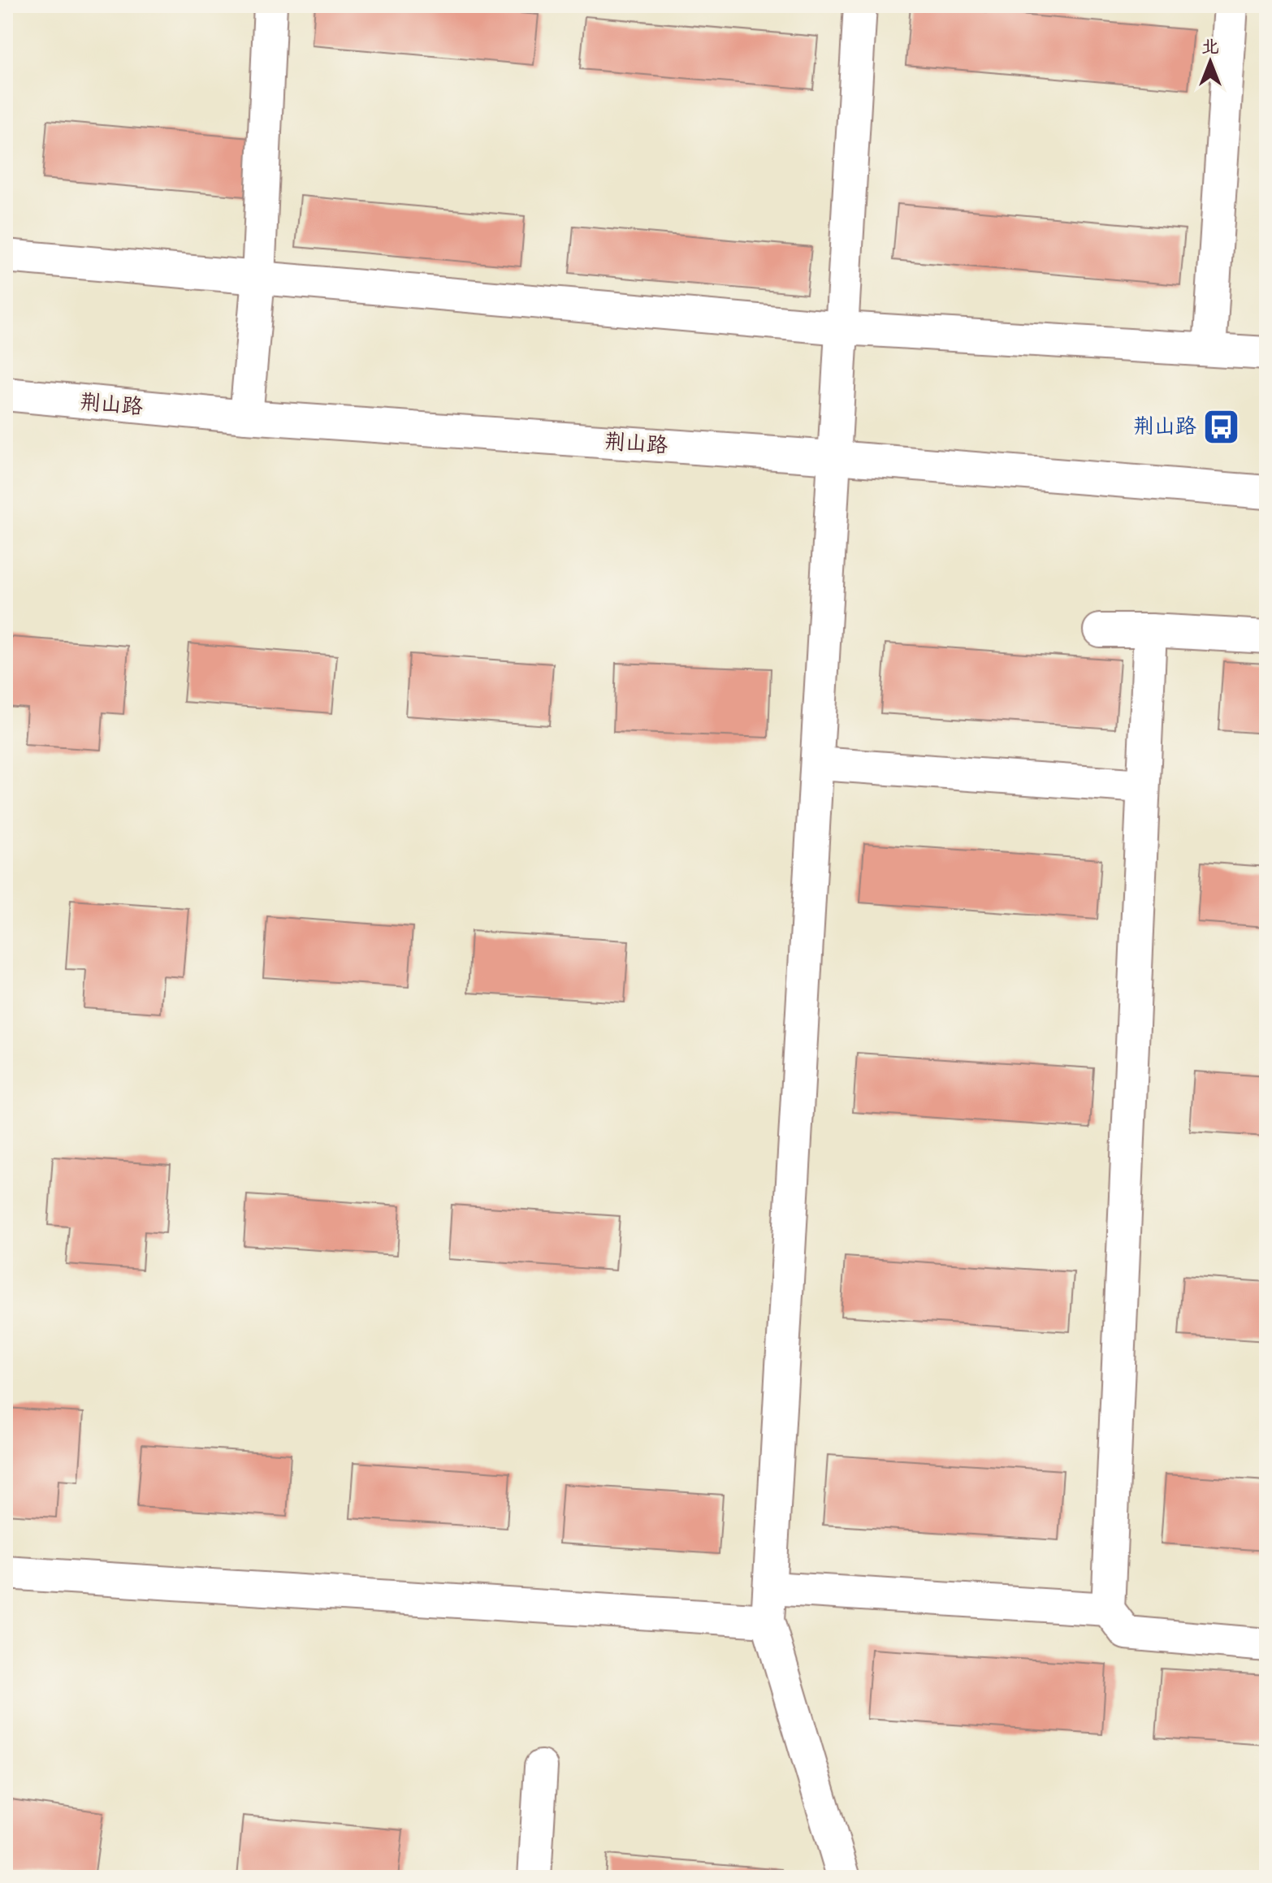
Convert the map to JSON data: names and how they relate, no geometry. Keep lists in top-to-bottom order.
{
  "streets": {
    "street": ["荆山路"]
  },
  "places": {
    "bus stop": ["荆山路"]
  },
  "north": "top"
}
